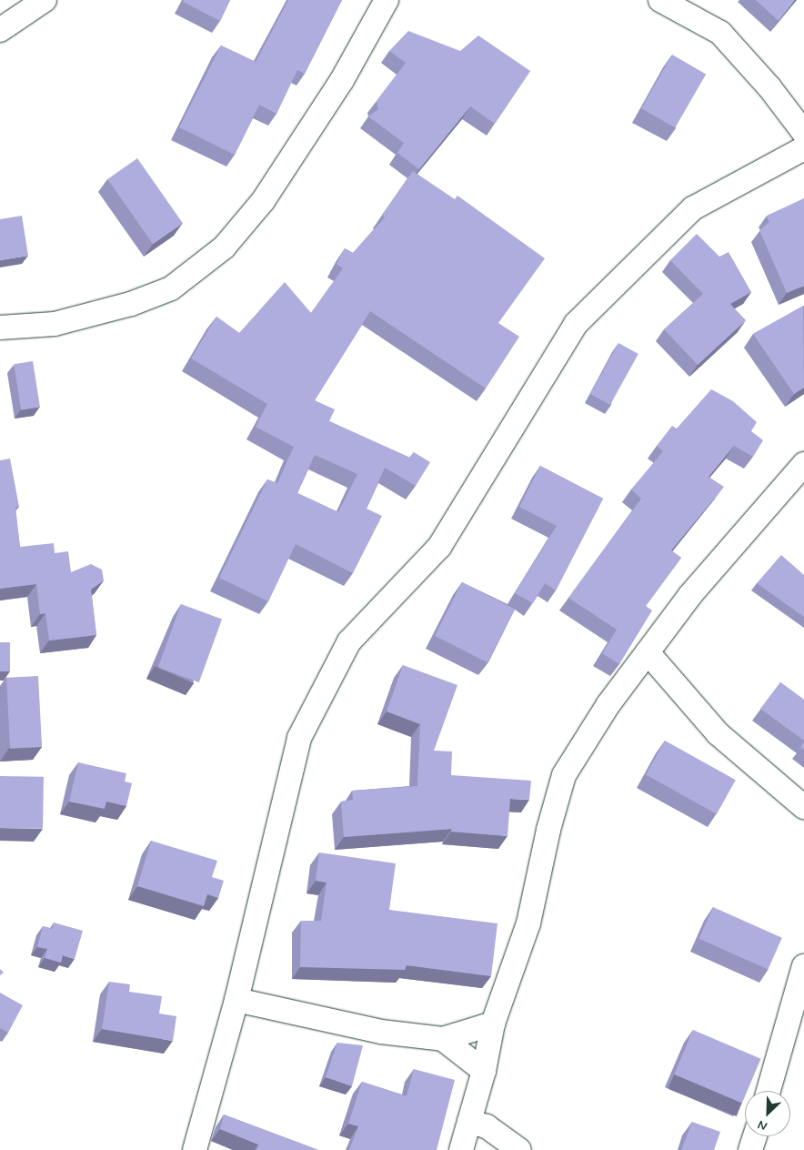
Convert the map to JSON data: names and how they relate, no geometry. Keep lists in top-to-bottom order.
{
  "north": "bottom left"
}
